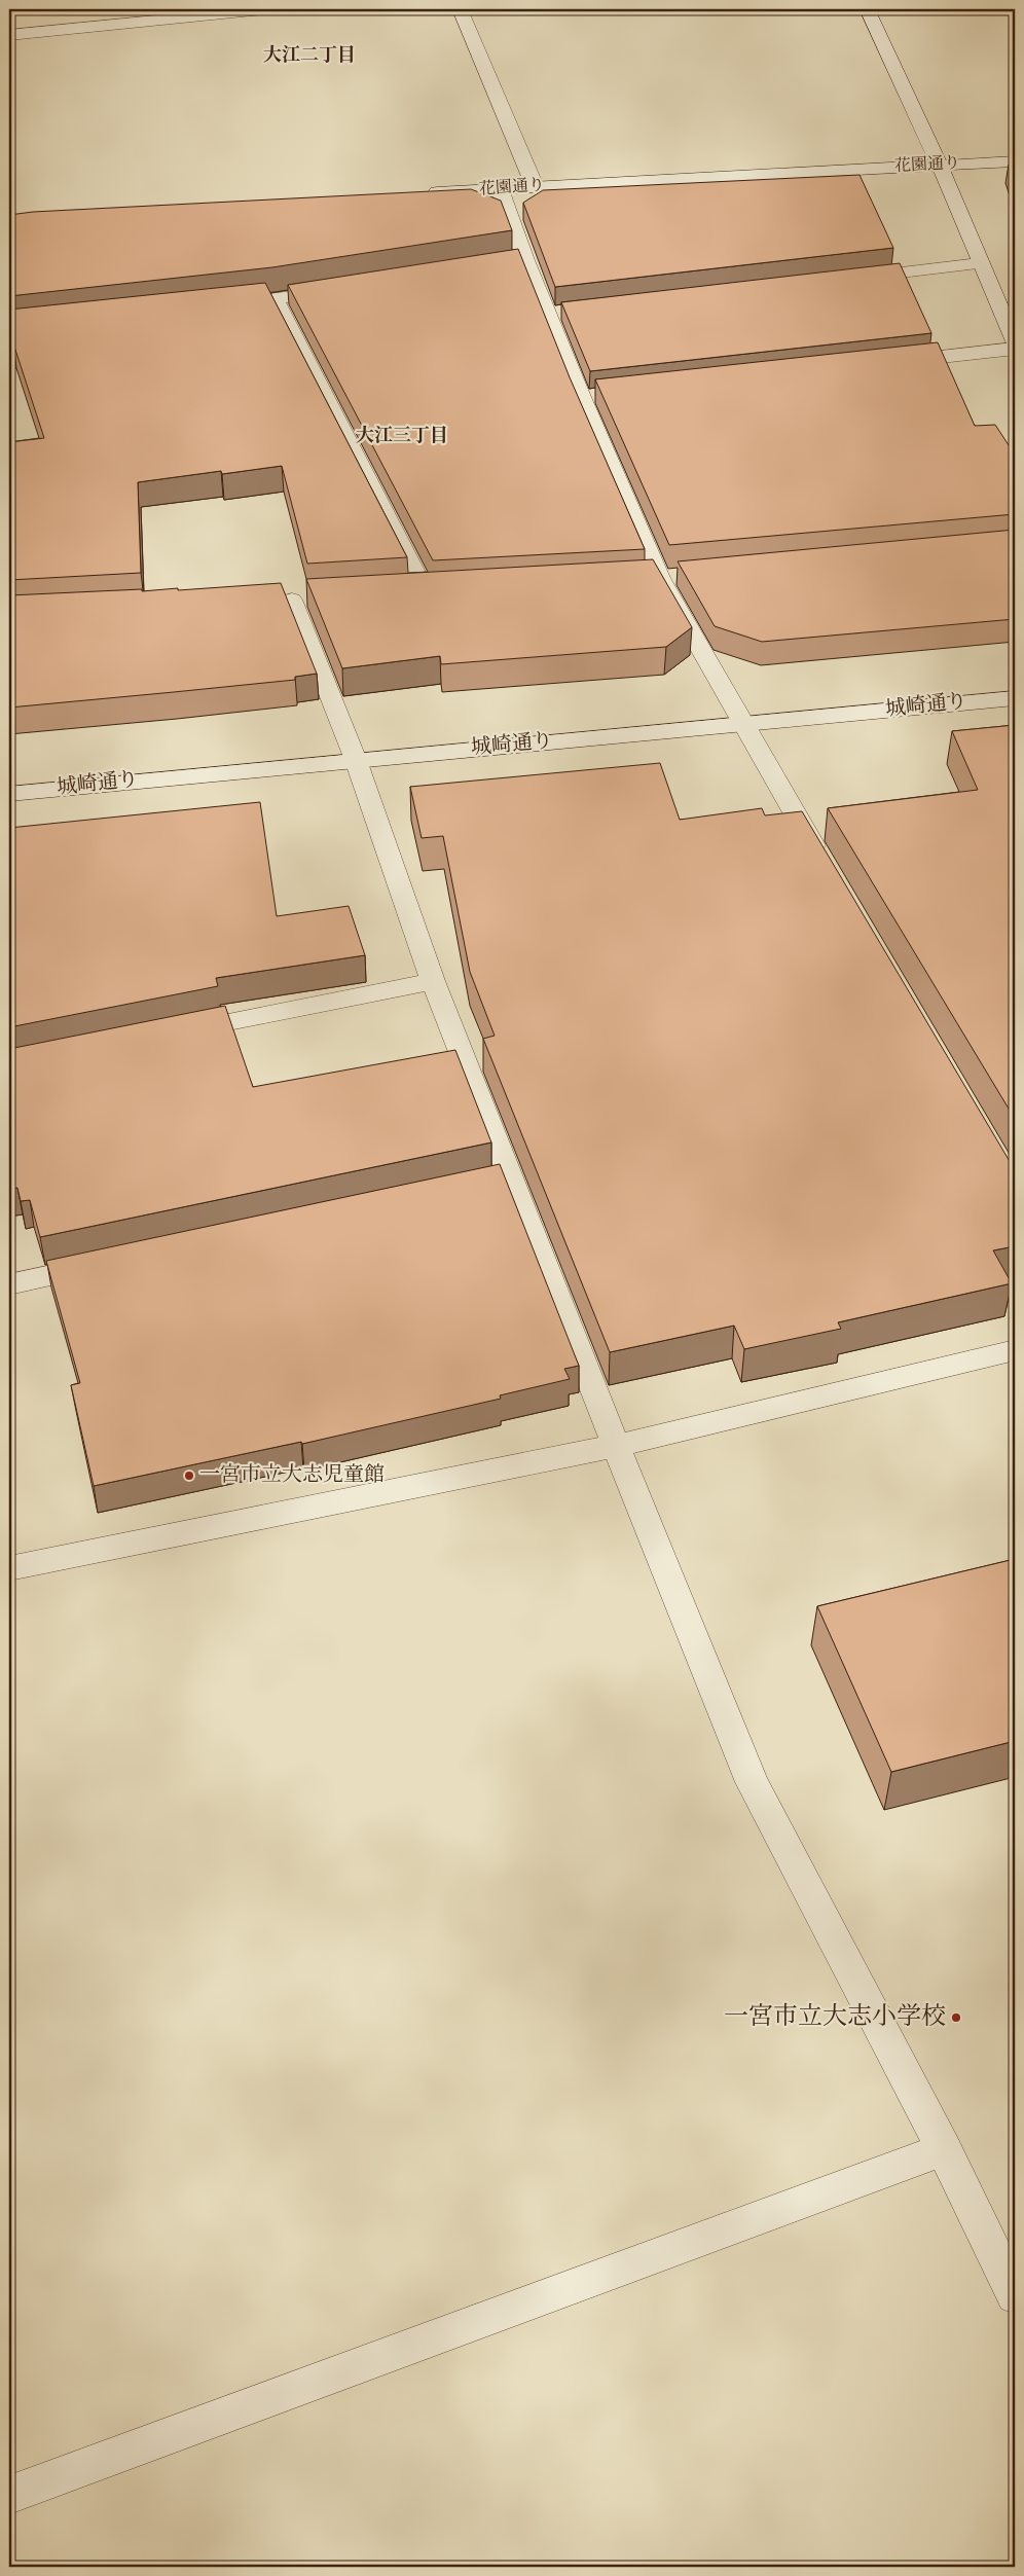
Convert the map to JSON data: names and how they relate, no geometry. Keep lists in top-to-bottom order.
{
  "streets": {
    "street": ["花園通り", "城崎通り"]
  },
  "districts": ["大江二丁目", "大江三丁目"],
  "places": ["一宮市立大志児童館", "一宮市立大志小学校"]
}
